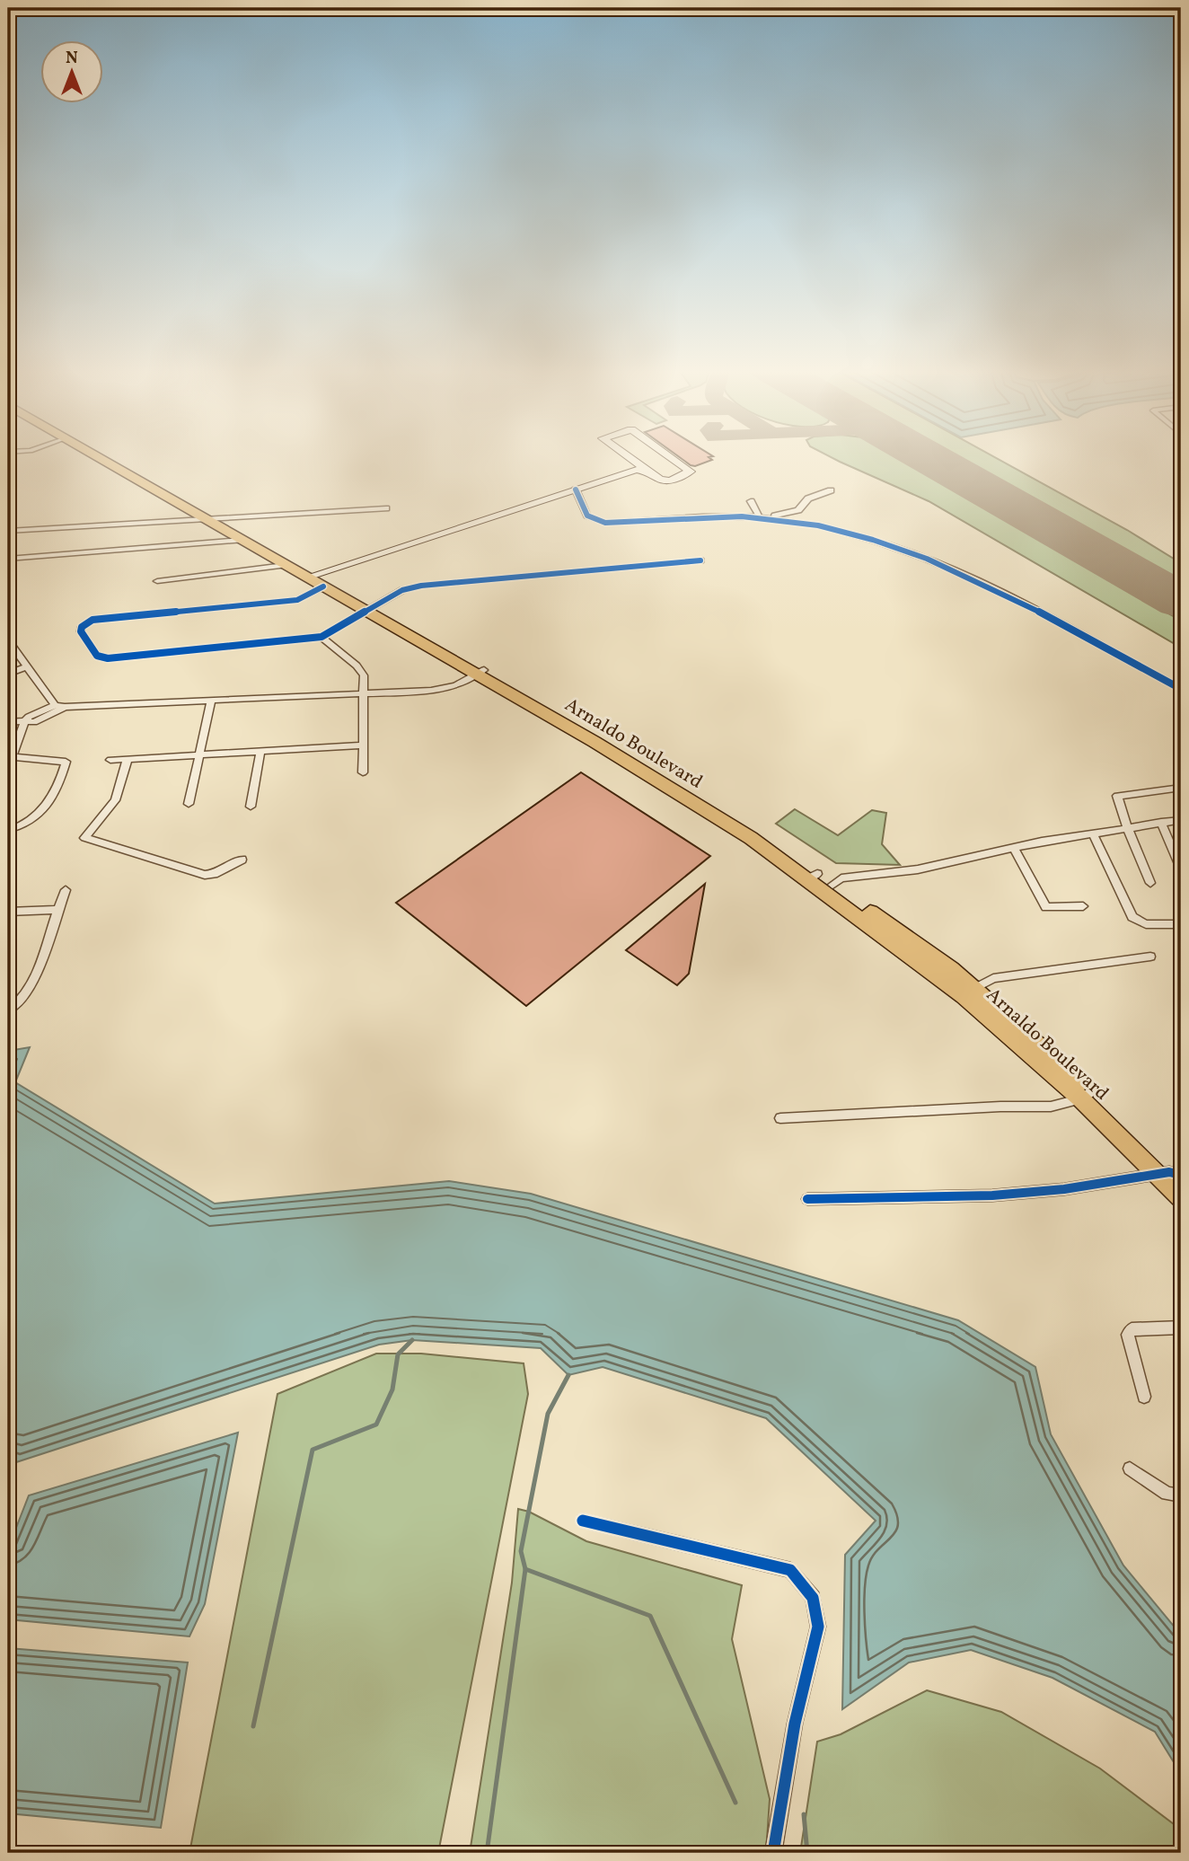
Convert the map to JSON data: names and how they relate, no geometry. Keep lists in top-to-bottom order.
{
  "streets": {
    "highway": ["Arnaldo Boulevard"]
  },
  "north": "top"
}
